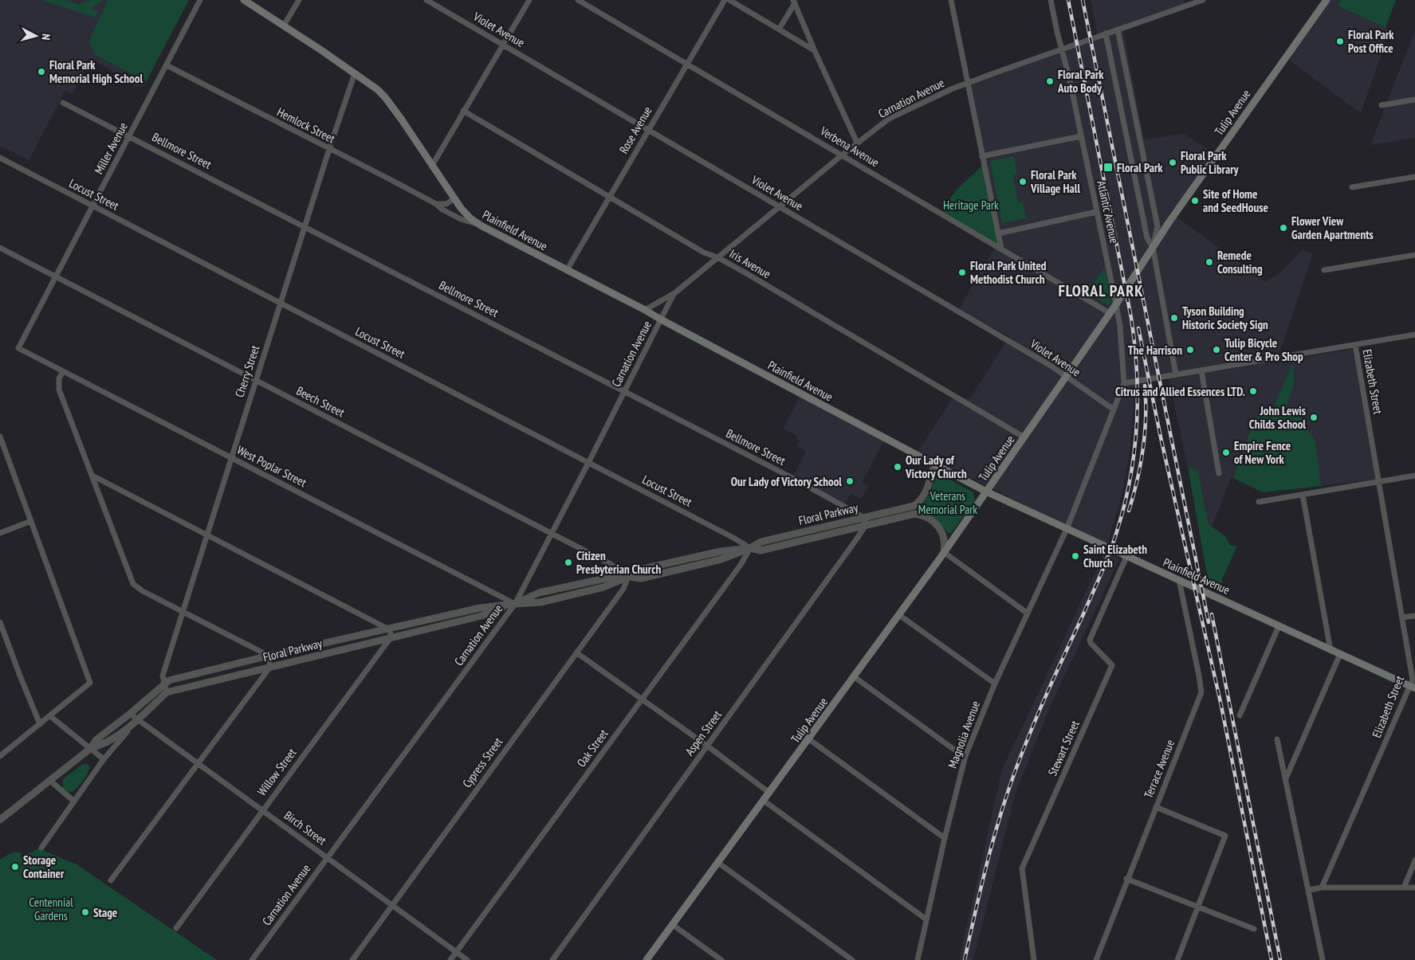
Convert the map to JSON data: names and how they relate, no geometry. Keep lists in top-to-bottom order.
{
  "streets": {
    "main road": ["Tulip Avenue", "Plainfield Avenue"],
    "street": [
      "Violet Avenue",
      "Carnation Avenue",
      "Hemlock Street",
      "Rose Avenue",
      "Verbena Avenue",
      "Miller Avenue",
      "Bellmore Street",
      "Locust Street",
      "Atlantic Avenue",
      "Iris Avenue",
      "Cherry Street",
      "Elizabeth Street",
      "Beech Street",
      "West Poplar Street",
      "Floral Parkway",
      "Aspen Street",
      "Magnolia Avenue",
      "Oak Street",
      "Stewart Street",
      "Cypress Street",
      "Terrace Avenue",
      "Willow Street",
      "Birch Street"
    ]
  },
  "crossings": [
    ["Violet Avenue", "Carnation Avenue"],
    ["Violet Avenue", "Tulip Avenue"],
    ["Violet Avenue", "Rose Avenue"],
    ["Violet Avenue", "Magnolia Avenue"],
    ["Carnation Avenue", "Verbena Avenue"],
    ["Carnation Avenue", "Bellmore Street"],
    ["Carnation Avenue", "Locust Street"],
    ["Carnation Avenue", "Atlantic Avenue"],
    ["Carnation Avenue", "Plainfield Avenue"],
    ["Carnation Avenue", "Iris Avenue"],
    ["Carnation Avenue", "Beech Street"],
    ["Carnation Avenue", "West Poplar Street"],
    ["Carnation Avenue", "Floral Parkway"],
    ["Carnation Avenue", "Birch Street"],
    ["Tulip Avenue", "Verbena Avenue"],
    ["Tulip Avenue", "Atlantic Avenue"],
    ["Tulip Avenue", "Plainfield Avenue"],
    ["Tulip Avenue", "Iris Avenue"],
    ["Hemlock Street", "Miller Avenue"],
    ["Hemlock Street", "Plainfield Avenue"],
    ["Hemlock Street", "Cherry Street"],
    ["Rose Avenue", "Verbena Avenue"],
    ["Rose Avenue", "Plainfield Avenue"],
    ["Rose Avenue", "Iris Avenue"],
    ["Miller Avenue", "Bellmore Street"],
    ["Miller Avenue", "Locust Street"],
    ["Miller Avenue", "Beech Street"],
    ["Miller Avenue", "West Poplar Street"],
    ["Bellmore Street", "Cherry Street"],
    ["Bellmore Street", "Floral Parkway"],
    ["Locust Street", "Cherry Street"],
    ["Locust Street", "Floral Parkway"],
    ["Locust Street", "Oak Street"],
    ["Atlantic Avenue", "Magnolia Avenue"],
    ["Plainfield Avenue", "Cherry Street"],
    ["Plainfield Avenue", "Elizabeth Street"],
    ["Plainfield Avenue", "Magnolia Avenue"],
    ["Plainfield Avenue", "Stewart Street"],
    ["Plainfield Avenue", "Terrace Avenue"],
    ["Cherry Street", "Beech Street"],
    ["Cherry Street", "West Poplar Street"],
    ["Cherry Street", "Floral Parkway"],
    ["Beech Street", "Floral Parkway"],
    ["Beech Street", "Cypress Street"],
    ["West Poplar Street", "Floral Parkway"],
    ["Floral Parkway", "Aspen Street"],
    ["Floral Parkway", "Oak Street"],
    ["Floral Parkway", "Cypress Street"],
    ["Floral Parkway", "Willow Street"],
    ["Floral Parkway", "Birch Street"],
    ["Oak Street", "Birch Street"],
    ["Cypress Street", "Birch Street"],
    ["Willow Street", "Birch Street"]
  ],
  "districts": ["FLORAL PARK"],
  "parks": ["Heritage Park", "Veterans Memorial Park", "Centennial Gardens"],
  "places": {
    "other": [
      "Floral Park Post Office",
      "Floral Park Memorial High School",
      "Floral Park Auto Body",
      "Floral Park Public Library",
      "Floral Park Village Hall",
      "Site of Home and SeedHouse",
      "Flower View Garden Apartments",
      "Remede Consulting",
      "Floral Park United Methodist Church",
      "Tyson Building Historic Society Sign",
      "The Harrison",
      "Tulip Bicycle Center & Pro Shop",
      "Citrus and Allied Essences LTD.",
      "John Lewis Childs School",
      "Empire Fence of New York",
      "Our Lady of Victory Church",
      "Our Lady of Victory School",
      "Saint Elizabeth Church",
      "Citizen Presbyterian Church",
      "Storage Container",
      "Stage"
    ],
    "transit": ["Floral Park"]
  },
  "north": "right"
}
